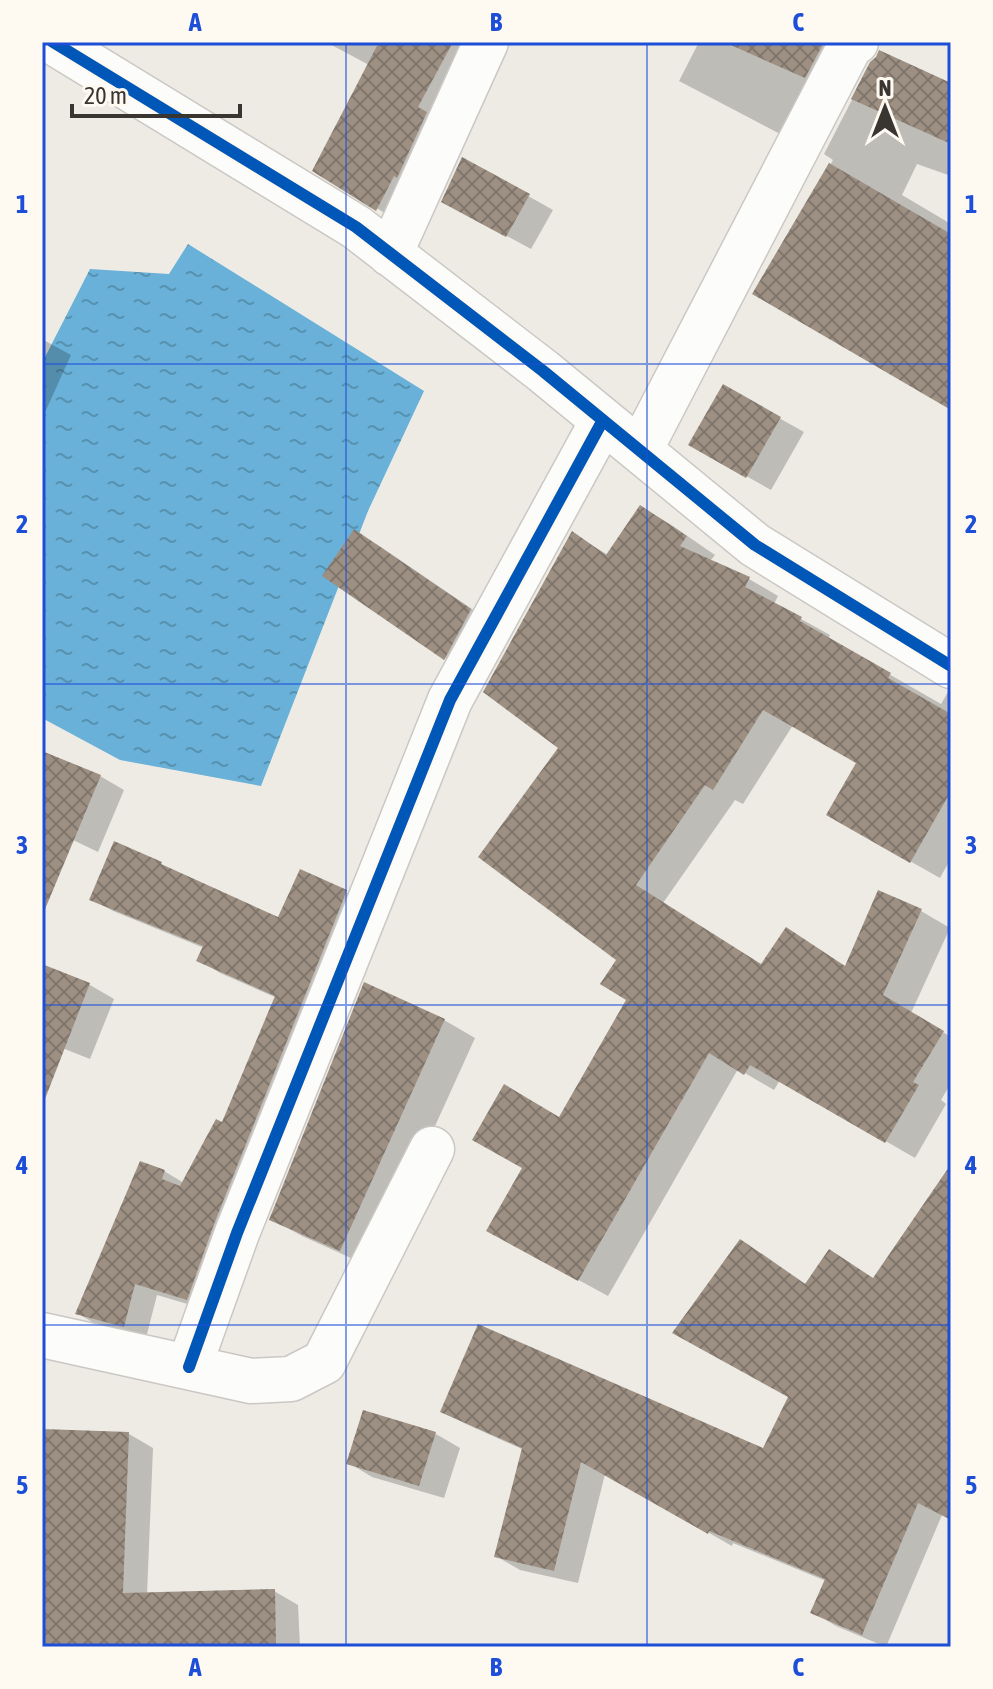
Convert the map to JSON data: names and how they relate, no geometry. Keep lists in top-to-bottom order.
{
  "scale_bar": "20 m",
  "north": "top",
  "grid": {
    "columns": ["A", "B", "C"],
    "rows": [
      "1",
      "2",
      "3",
      "4",
      "5"
    ]
  }
}
